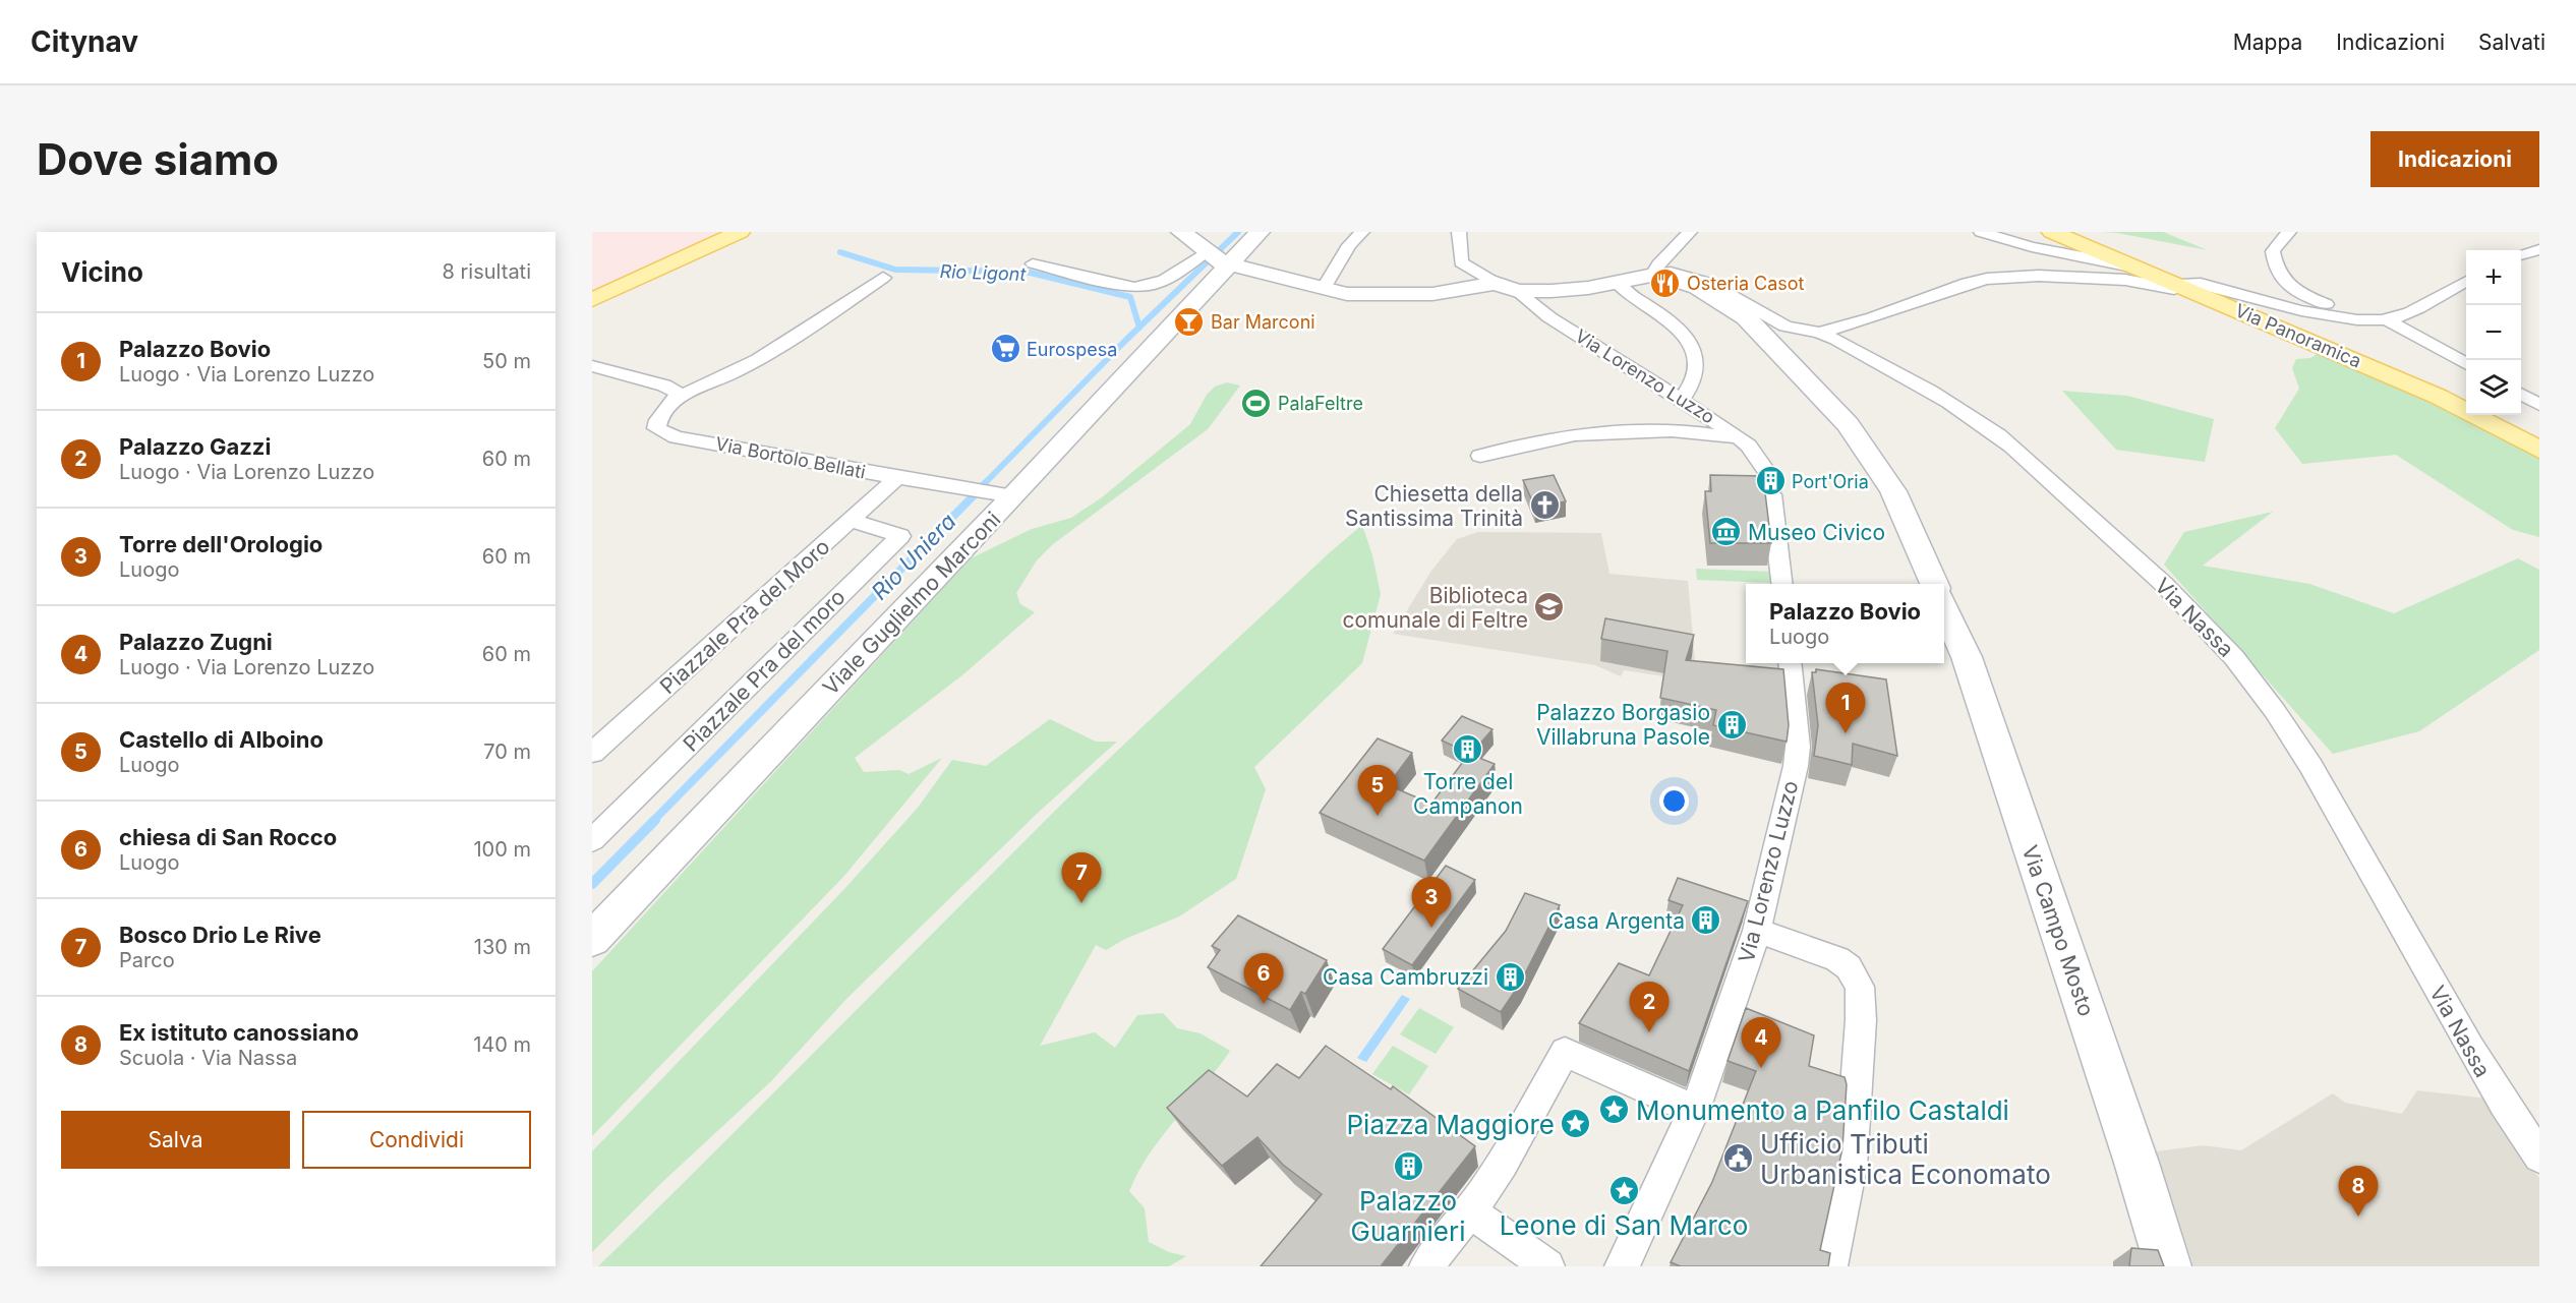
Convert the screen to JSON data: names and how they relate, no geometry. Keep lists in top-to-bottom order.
{
  "streets": {
    "main road": ["Via Panoramica"],
    "street": [
      "Via Lorenzo Luzzo",
      "Via Bortolo Bellati",
      "Viale Guglielmo Marconi",
      "Piazzale Prà del Moro",
      "Via Nassa",
      "Piazzale Pra del moro",
      "Via Campo Mosto"
    ]
  },
  "crossings": [
    ["Via Bortolo Bellati", "Viale Guglielmo Marconi"],
    ["Via Bortolo Bellati", "Piazzale Prà del Moro"],
    ["Piazzale Prà del Moro", "Piazzale Pra del moro"]
  ],
  "water": ["Rio Ligont", "Rio Uniera"],
  "places": {
    "restaurant": ["Osteria Casot"],
    "bar": ["Bar Marconi"],
    "supermarket": ["Eurospesa"],
    "sports": ["PalaFeltre"],
    "building": [
      "Port'Oria",
      "Palazzo Borgasio Villabruna Pasole",
      "Torre del Campanon",
      "Casa Argenta",
      "Casa Cambruzzi",
      "Palazzo Guarnieri"
    ],
    "church": ["Chiesetta della Santissima Trinità"],
    "museum": ["Museo Civico"],
    "school or university": ["Biblioteca comunale di Feltre"],
    "place": ["Monumento a Panfilo Castaldi", "Piazza Maggiore", "Leone di San Marco"],
    "public building": ["Ufficio Tributi Urbanistica Economato"]
  },
  "page": {
    "header": "Citynav",
    "nav": ["Mappa", "Indicazioni", "Salvati"],
    "buttons": [
      "Indicazioni",
      ["Salva", "Condividi"]
    ],
    "title": "Dove siamo",
    "heading": ["Vicino", "8 risultati"],
    "map_buttons": ["+", "−"],
    "list": [
      {
        "mark": "1",
        "name": "Palazzo Bovio",
        "note": "Luogo · Via Lorenzo Luzzo",
        "value": "50 m"
      },
      {
        "mark": "2",
        "name": "Palazzo Gazzi",
        "note": "Luogo · Via Lorenzo Luzzo",
        "value": "60 m"
      },
      {
        "mark": "3",
        "name": "Torre dell'Orologio",
        "note": "Luogo",
        "value": "60 m"
      },
      {
        "mark": "4",
        "name": "Palazzo Zugni",
        "note": "Luogo · Via Lorenzo Luzzo",
        "value": "60 m"
      },
      {
        "mark": "5",
        "name": "Castello di Alboino",
        "note": "Luogo",
        "value": "70 m"
      },
      {
        "mark": "6",
        "name": "chiesa di San Rocco",
        "note": "Luogo",
        "value": "100 m"
      },
      {
        "mark": "7",
        "name": "Bosco Drio Le Rive",
        "note": "Parco",
        "value": "130 m"
      },
      {
        "mark": "8",
        "name": "Ex istituto canossiano",
        "note": "Scuola · Via Nassa",
        "value": "140 m"
      }
    ],
    "popup": ["Palazzo Bovio", "Luogo"],
    "pins": [
      "1",
      "5",
      "7",
      "3",
      "6",
      "2",
      "4",
      "8"
    ]
  }
}
